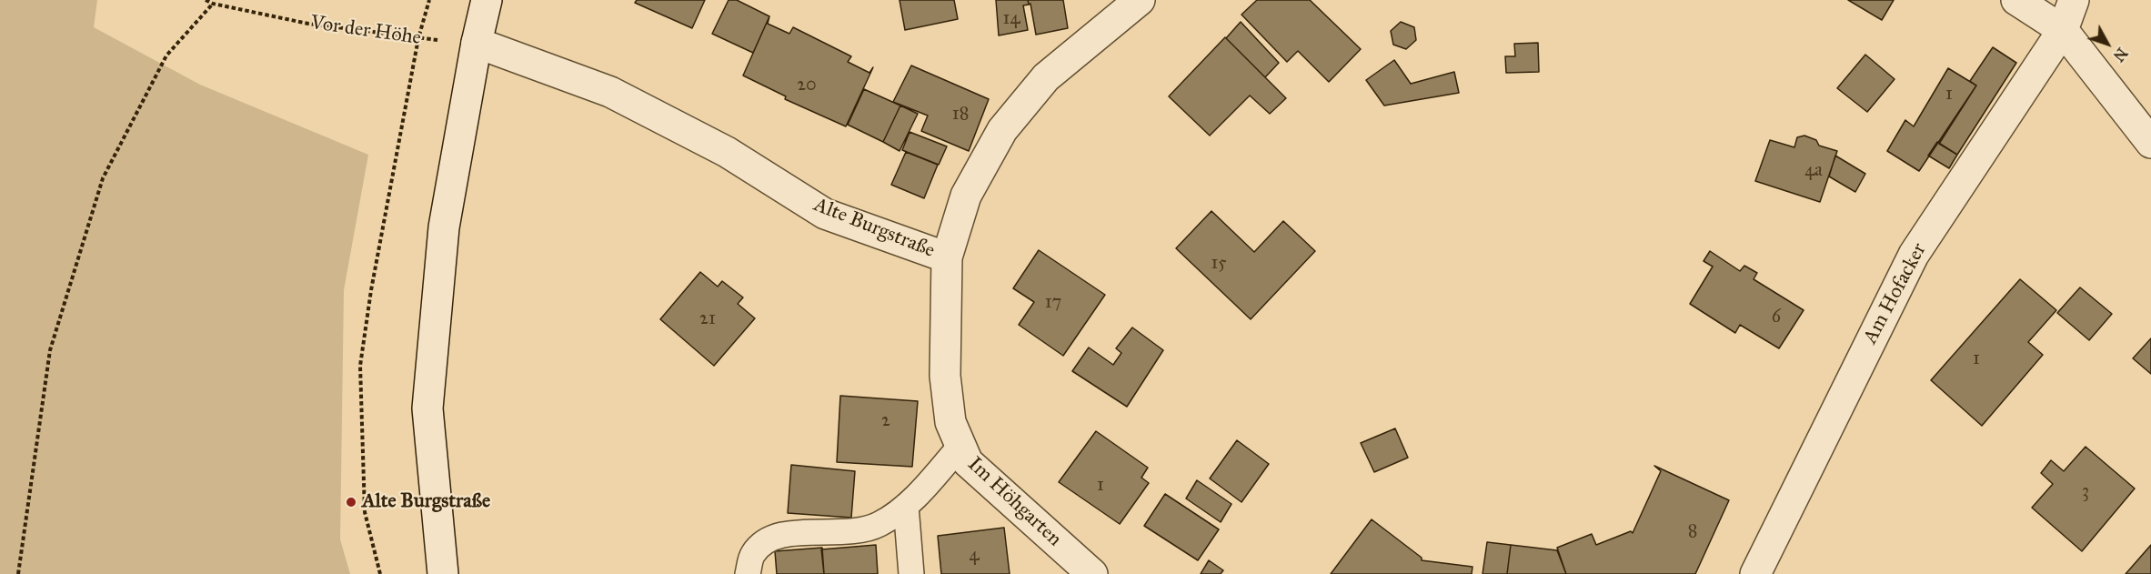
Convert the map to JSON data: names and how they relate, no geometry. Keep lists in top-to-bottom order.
{
  "streets": {
    "street": ["Alte Burgstraße", "Am Hofacker", "Im Höhgarten"],
    "path": ["Vor der Höhe"]
  },
  "crossings": [
    ["Vor der Höhe", "Alte Burgstraße"],
    ["Alte Burgstraße", "Im Höhgarten"]
  ],
  "places": ["Alte Burgstraße"],
  "house_numbers": [
    "14",
    "20",
    "1",
    "18",
    "4a",
    "15",
    "17",
    "6",
    "21",
    "1",
    "2",
    "1",
    "3",
    "8",
    "4"
  ],
  "north": "bottom right"
}
